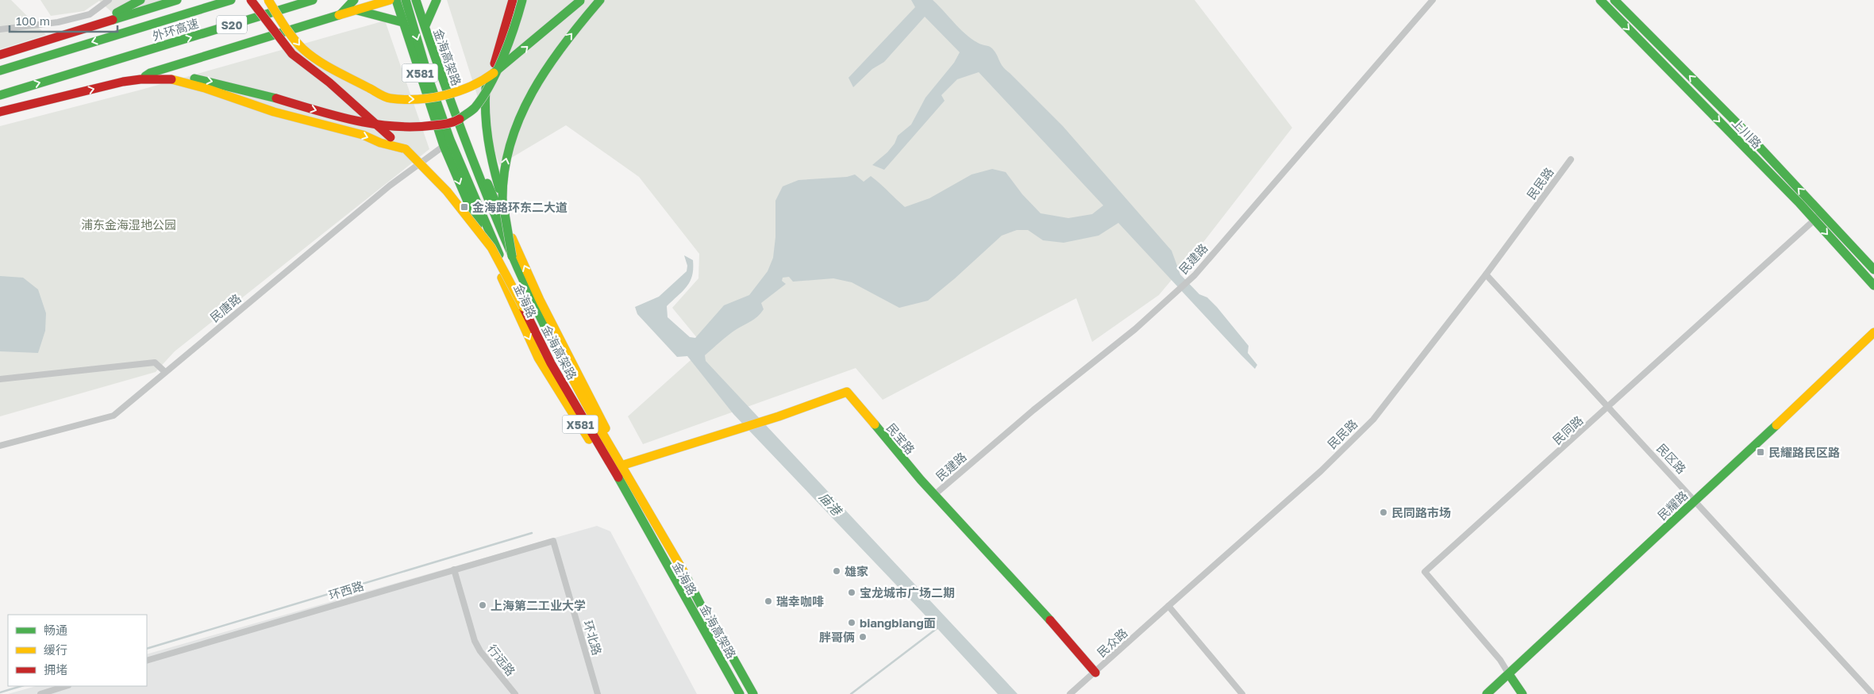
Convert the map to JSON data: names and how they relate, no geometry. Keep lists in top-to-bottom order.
{
  "streets": {
    "main road": [
      "S20",
      "外环高速",
      "金海高架路",
      "X581",
      "上川路",
      "金海路",
      "民宝路",
      "民耀路"
    ],
    "street": [
      "民民路",
      "民建路",
      "民唐路",
      "民同路",
      "民区路",
      "环西路",
      "环北路",
      "民众路",
      "行远路"
    ]
  },
  "crossings": [
    ["金海高架路", "金海路"],
    ["上川路", "民同路"],
    ["民民路", "民区路"],
    ["民民路", "民众路"],
    ["民建路", "民宝路"],
    ["金海路", "民唐路"],
    ["金海路", "民宝路"],
    ["民同路", "民区路"],
    ["民同路", "民耀路"],
    ["民宝路", "民众路"],
    ["民区路", "民耀路"],
    ["环西路", "环北路"],
    ["环西路", "行远路"]
  ],
  "water": ["庙港"],
  "parks": ["浦东金海湿地公园"],
  "places": {
    "transit": ["金海路环东二大道", "民耀路民区路"],
    "other": [
      "民同路市场",
      "雄家",
      "宝龙城市广场二期",
      "瑞幸咖啡",
      "上海第二工业大学",
      "biangbiang面",
      "胖哥俩"
    ]
  },
  "legend": ["畅通", "缓行", "拥堵"],
  "scale_bar": "100 m"
}
